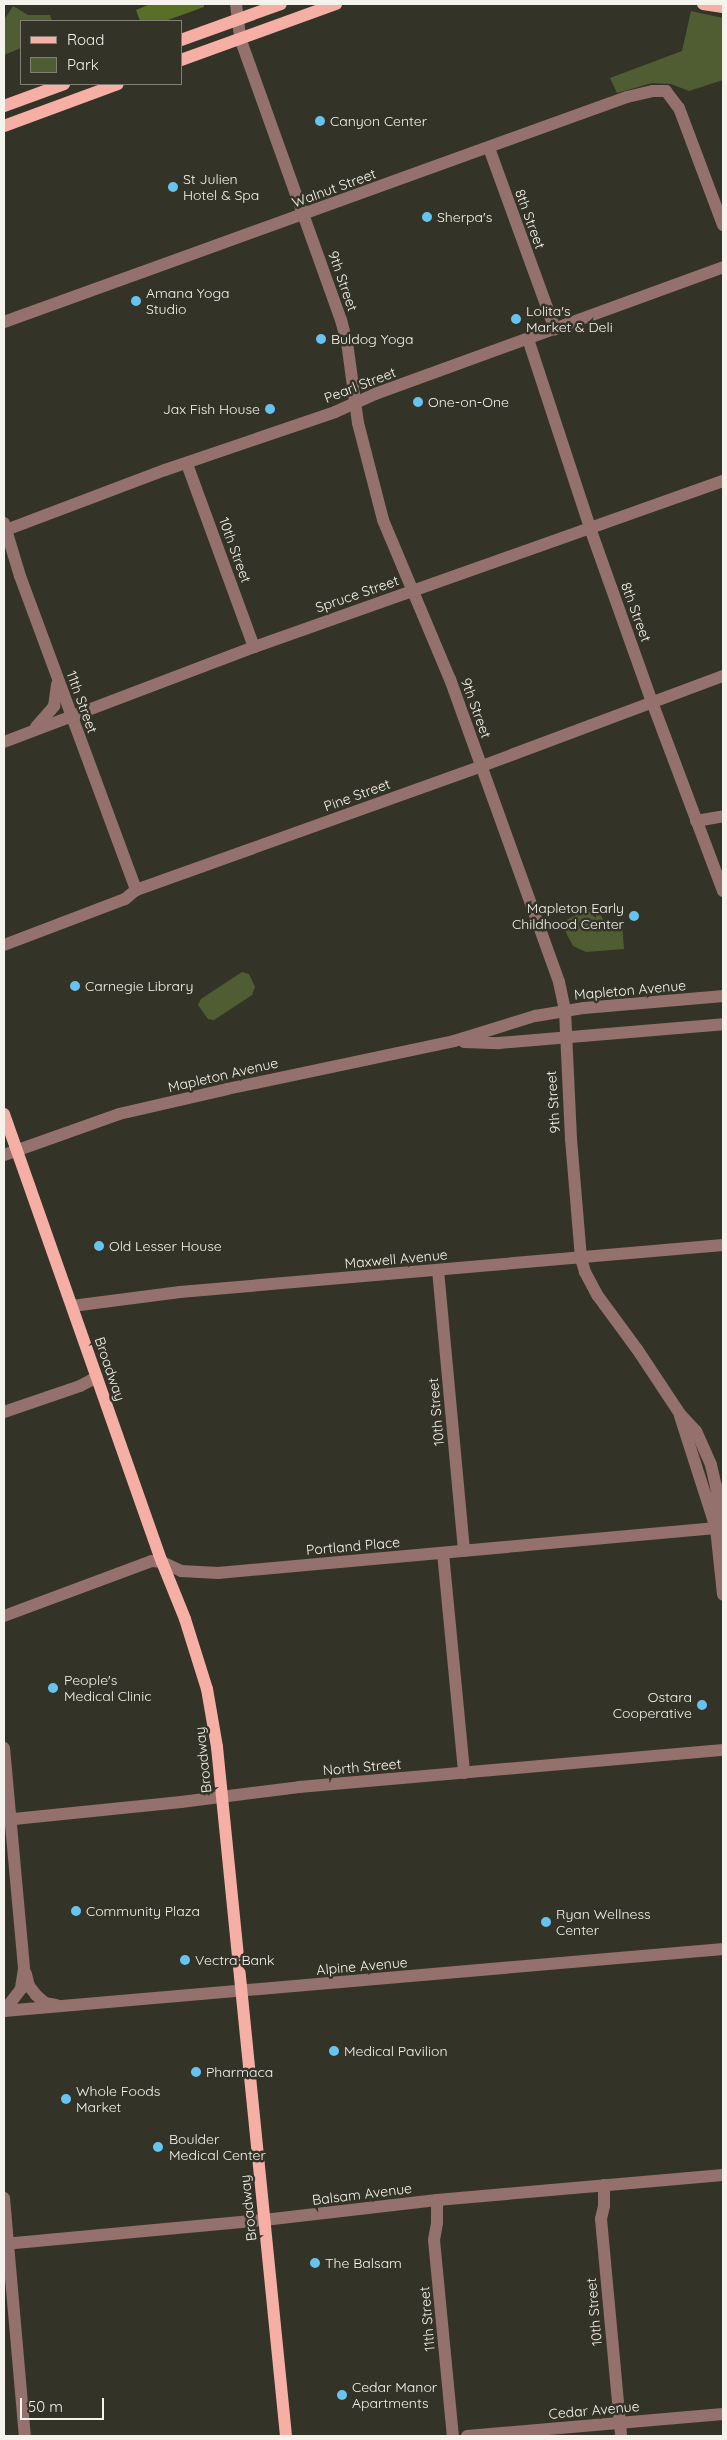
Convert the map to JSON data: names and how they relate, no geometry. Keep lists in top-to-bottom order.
{
  "streets": {
    "main road": ["Broadway"],
    "street": [
      "Walnut Street",
      "8th Street",
      "9th Street",
      "Pearl Street",
      "10th Street",
      "Spruce Street",
      "11th Street",
      "Pine Street",
      "Mapleton Avenue",
      "Maxwell Avenue",
      "Portland Place",
      "North Street",
      "Alpine Avenue",
      "Balsam Avenue",
      "Cedar Avenue"
    ]
  },
  "crossings": [
    ["Walnut Street", "8th Street"],
    ["Walnut Street", "9th Street"],
    ["8th Street", "Pearl Street"],
    ["8th Street", "Spruce Street"],
    ["8th Street", "Pine Street"],
    ["9th Street", "Pearl Street"],
    ["9th Street", "Spruce Street"],
    ["9th Street", "Pine Street"],
    ["9th Street", "Mapleton Avenue"],
    ["9th Street", "Maxwell Avenue"],
    ["9th Street", "Portland Place"],
    ["Pearl Street", "10th Street"],
    ["Pearl Street", "11th Street"],
    ["10th Street", "Spruce Street"],
    ["10th Street", "Maxwell Avenue"],
    ["10th Street", "Portland Place"],
    ["10th Street", "Balsam Avenue"],
    ["10th Street", "Cedar Avenue"],
    ["Spruce Street", "11th Street"],
    ["11th Street", "Pine Street"],
    ["11th Street", "Balsam Avenue"],
    ["Mapleton Avenue", "Broadway"],
    ["Maxwell Avenue", "Broadway"],
    ["Broadway", "Portland Place"],
    ["Broadway", "North Street"],
    ["Broadway", "Alpine Avenue"],
    ["Broadway", "Balsam Avenue"]
  ],
  "places": [
    "Canyon Center",
    "St Julien Hotel & Spa",
    "Sherpa's",
    "Amana Yoga Studio",
    "Lolita's Market & Deli",
    "Buldog Yoga",
    "One-on-One",
    "Jax Fish House",
    "Mapleton Early Childhood Center",
    "Carnegie Library",
    "Old Lesser House",
    "People's Medical Clinic",
    "Ostara Cooperative",
    "Community Plaza",
    "Ryan Wellness Center",
    "Vectra Bank",
    "Medical Pavilion",
    "Pharmaca",
    "Whole Foods Market",
    "Boulder Medical Center",
    "The Balsam",
    "Cedar Manor Apartments"
  ],
  "legend": ["Road", "Park"],
  "scale_bar": "50 m"
}
